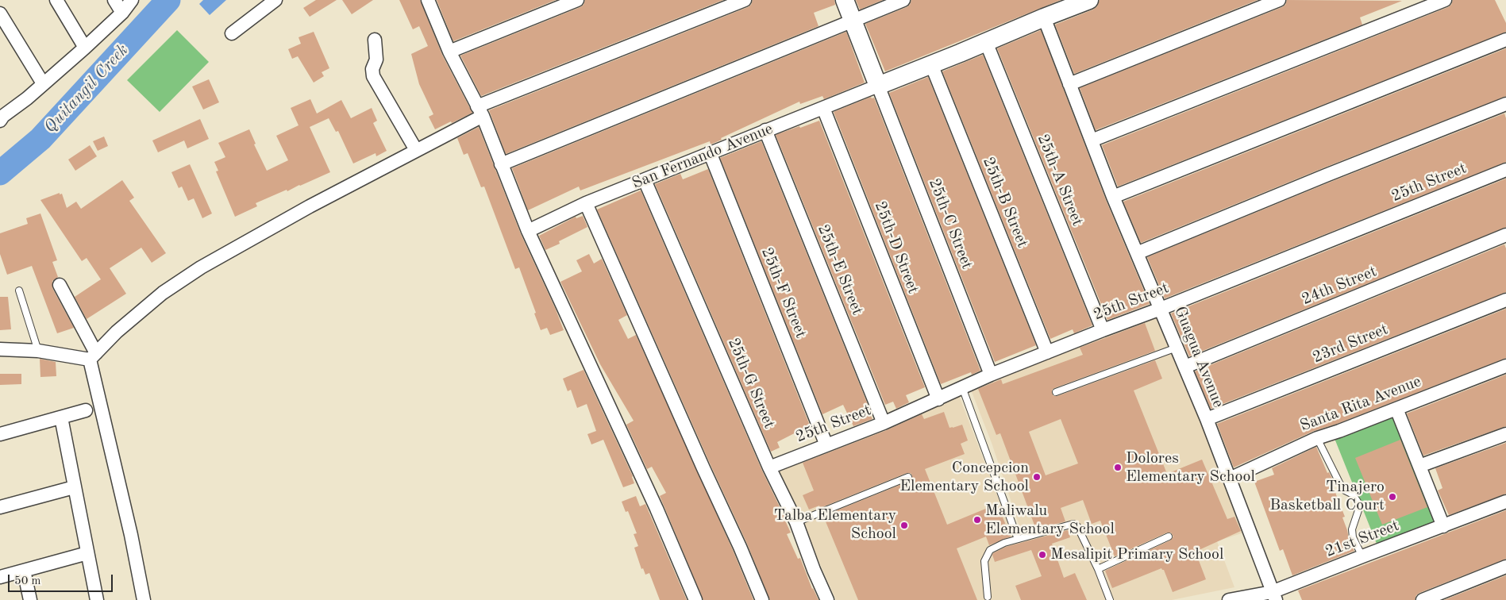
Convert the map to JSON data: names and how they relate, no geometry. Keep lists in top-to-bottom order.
{
  "streets": {
    "main road": ["San Fernando Avenue"],
    "street": [
      "25th-A Street",
      "25th Street",
      "25th-B Street",
      "25th-C Street",
      "25th-D Street",
      "25th-E Street",
      "24th Street",
      "25th-F Street",
      "23rd Street",
      "Guagua Avenue",
      "25th-G Street",
      "Santa Rita Avenue",
      "21st Street"
    ]
  },
  "crossings": [
    ["San Fernando Avenue", "25th-A Street"],
    ["San Fernando Avenue", "25th-B Street"],
    ["San Fernando Avenue", "25th-C Street"],
    ["San Fernando Avenue", "25th-D Street"],
    ["San Fernando Avenue", "25th-E Street"],
    ["San Fernando Avenue", "25th-F Street"],
    ["San Fernando Avenue", "Guagua Avenue"],
    ["San Fernando Avenue", "25th-G Street"],
    ["25th-A Street", "25th Street"],
    ["25th Street", "25th-B Street"],
    ["25th Street", "25th-C Street"],
    ["25th Street", "25th-D Street"],
    ["25th Street", "25th-E Street"],
    ["25th Street", "25th-F Street"],
    ["25th Street", "Guagua Avenue"],
    ["25th Street", "25th-G Street"],
    ["24th Street", "Guagua Avenue"],
    ["23rd Street", "Guagua Avenue"],
    ["Guagua Avenue", "Santa Rita Avenue"],
    ["Guagua Avenue", "21st Street"]
  ],
  "water": ["Quitangil Creek"],
  "places": [
    "Dolores Elementary School",
    "Concepcion Elementary School",
    "Tinajero Basketball Court",
    "Maliwalu Elementary School",
    "Talba Elementary School",
    "Mesalipit Primary School"
  ],
  "scale_bar": "50 m"
}
